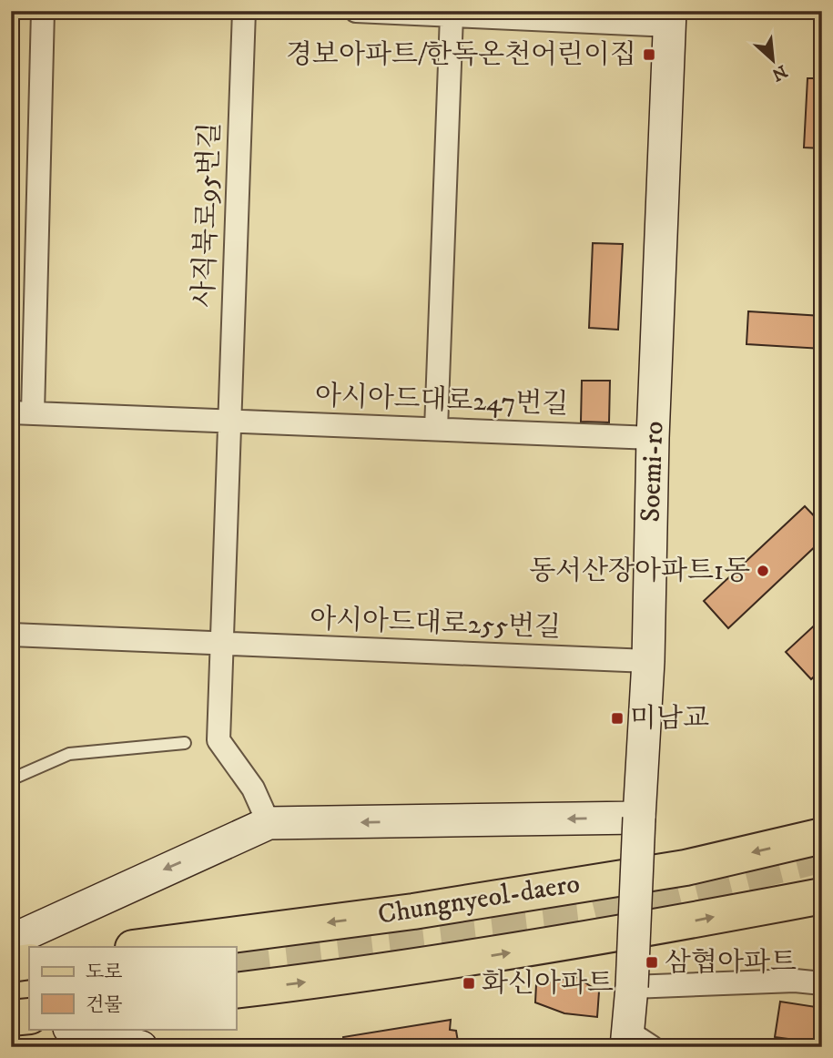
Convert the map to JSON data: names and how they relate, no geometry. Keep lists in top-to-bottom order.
{
  "streets": {
    "main road": ["Soemi-ro", "Chungnyeol-daero"],
    "street": ["사직북로95번길", "아시아드대로247번길", "아시아드대로255번길"]
  },
  "crossings": [
    ["사직북로95번길", "아시아드대로247번길"],
    ["아시아드대로247번길", "Soemi-ro"],
    ["Soemi-ro", "아시아드대로255번길"]
  ],
  "places": {
    "transit": [
      "경보아파트/한독온천어린이집",
      "미남교",
      "삼협아파트",
      "화신아파트"
    ],
    "other": ["동서산장아파트1동"]
  },
  "legend": ["도로", "건물"],
  "north": "bottom right"
}
